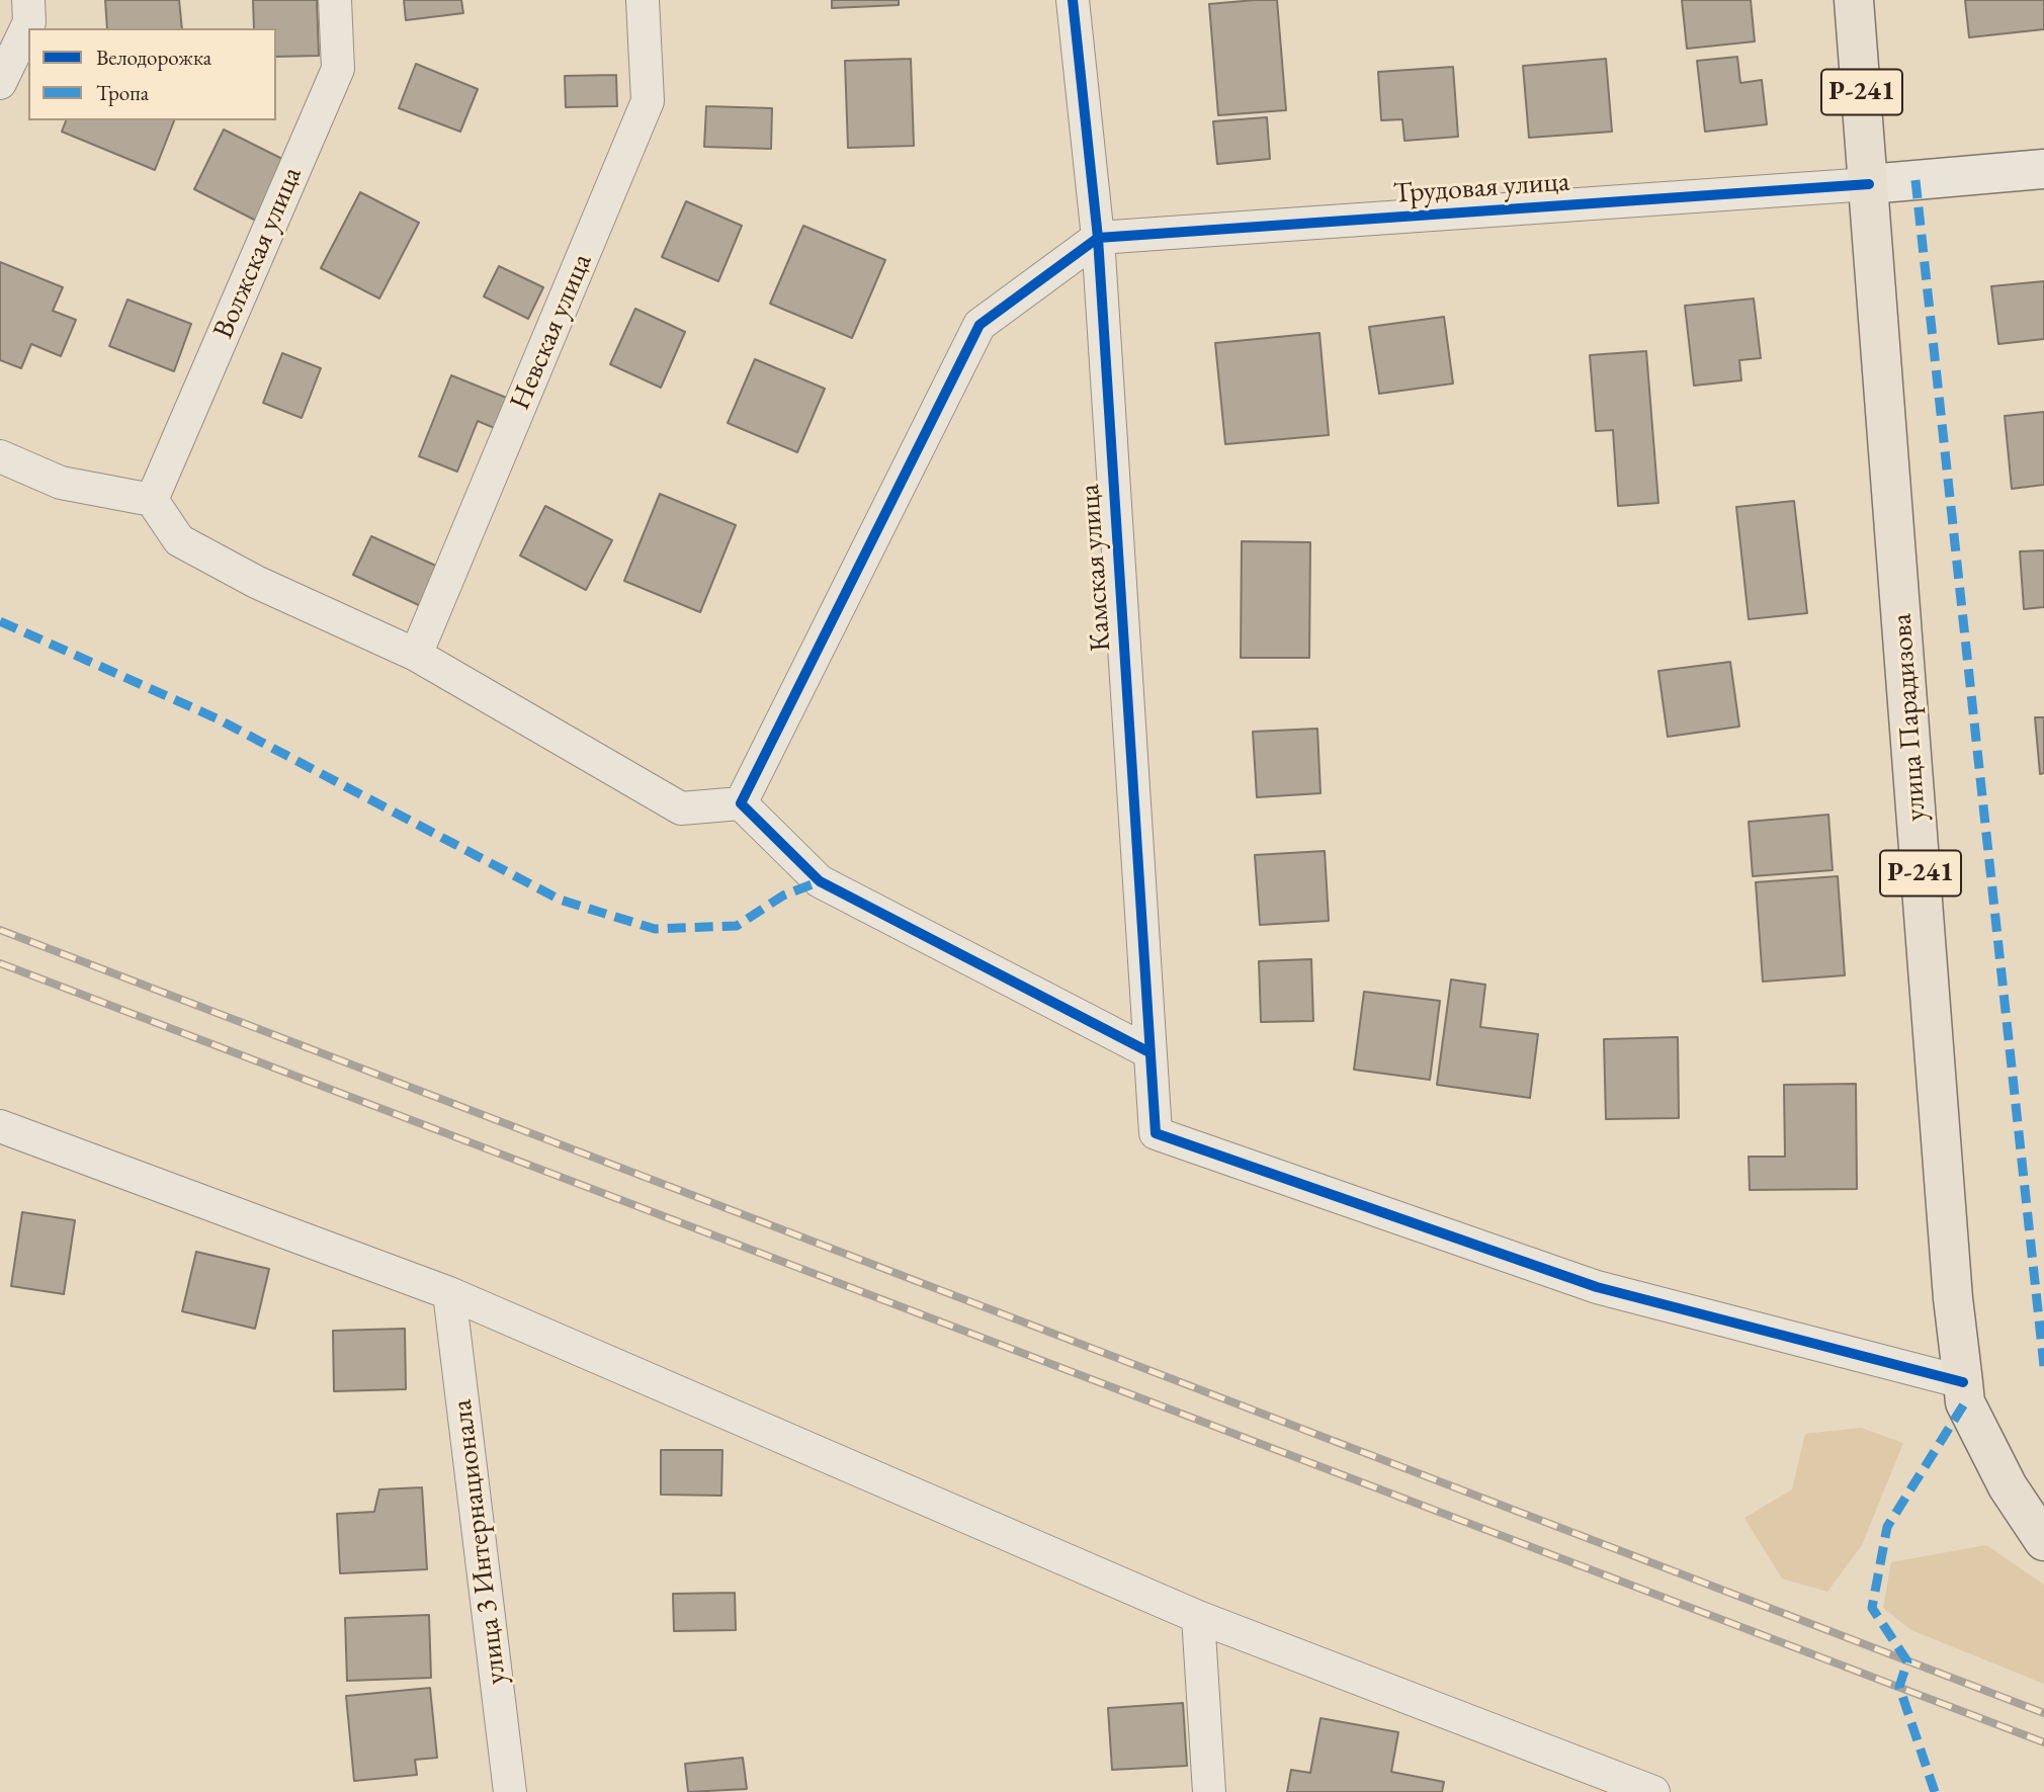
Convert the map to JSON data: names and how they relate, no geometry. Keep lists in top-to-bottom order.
{
  "streets": {
    "highway": ["Р-241", "улица Парадизова"],
    "main road": ["Трудовая улица"],
    "street": [
      "Волжская улица",
      "Невская улица",
      "Камская улица",
      "улица 3 Интернационала"
    ]
  },
  "crossings": [
    ["Трудовая улица", "Камская улица"],
    ["Трудовая улица", "улица Парадизова"],
    ["Камская улица", "улица Парадизова"]
  ],
  "legend": ["Велодорожка", "Тропа"]
}
